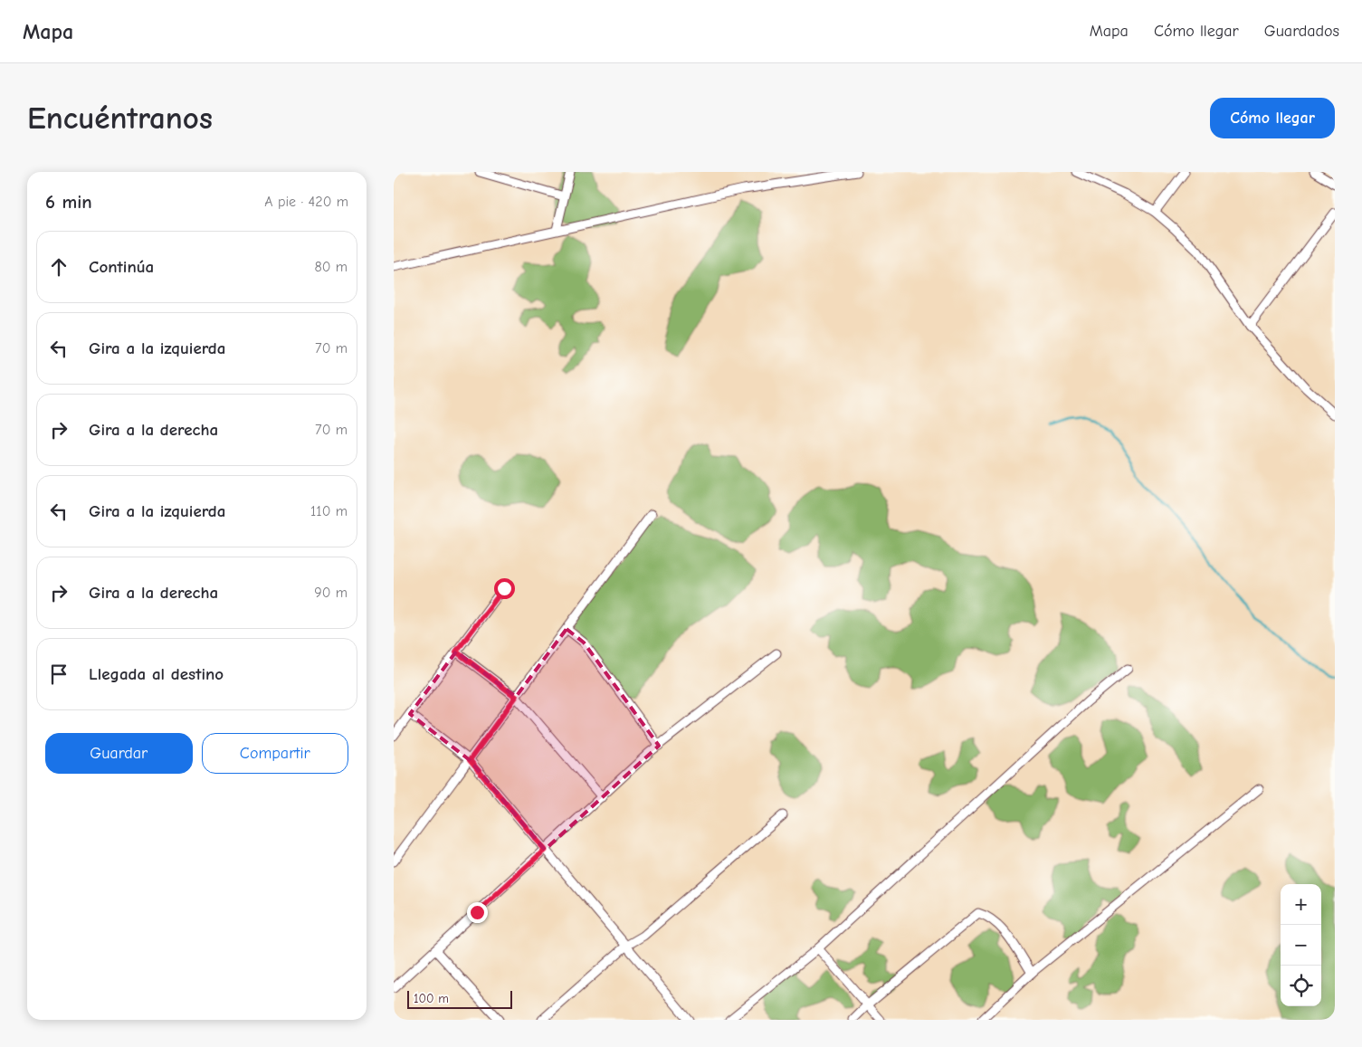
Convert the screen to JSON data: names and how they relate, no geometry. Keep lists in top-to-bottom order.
{
  "scale_bar": "100 m",
  "page": {
    "header": "Mapa",
    "nav": ["Mapa", "Cómo llegar", "Guardados"],
    "buttons": [
      "Cómo llegar",
      ["Guardar", "Compartir"]
    ],
    "title": "Encuéntranos",
    "heading": ["6 min", "A pie · 420 m"],
    "list": [
      ["Continúa", "80 m"],
      ["Gira a la izquierda", "70 m"],
      ["Gira a la derecha", "70 m"],
      ["Gira a la izquierda", "110 m"],
      ["Gira a la derecha", "90 m"],
      "Llegada al destino"
    ],
    "map_buttons": ["+", "−"],
    "scale": "100 m"
  }
}
